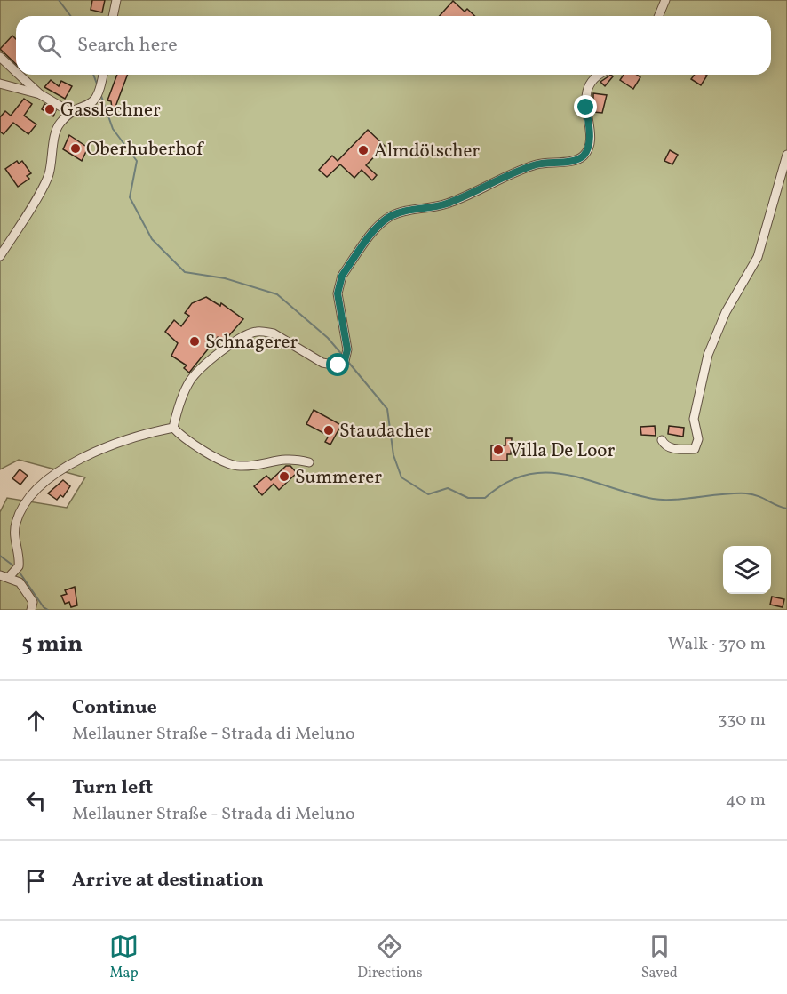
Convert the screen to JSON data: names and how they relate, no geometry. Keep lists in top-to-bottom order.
{
  "places": [
    "Gasslechner",
    "Oberhuberhof",
    "Almdötscher",
    "Schnagerer",
    "Staudacher",
    "Villa De Loor",
    "Summerer"
  ],
  "page": {
    "search": "Search here",
    "heading": ["5 min", "Walk · 370 m"],
    "list": [
      ["Continue", "Mellauner Straße - Strada di Meluno", "330 m"],
      ["Turn left", "Mellauner Straße - Strada di Meluno", "40 m"],
      "Arrive at destination"
    ],
    "nav": ["Map", "Directions", "Saved"]
  }
}
